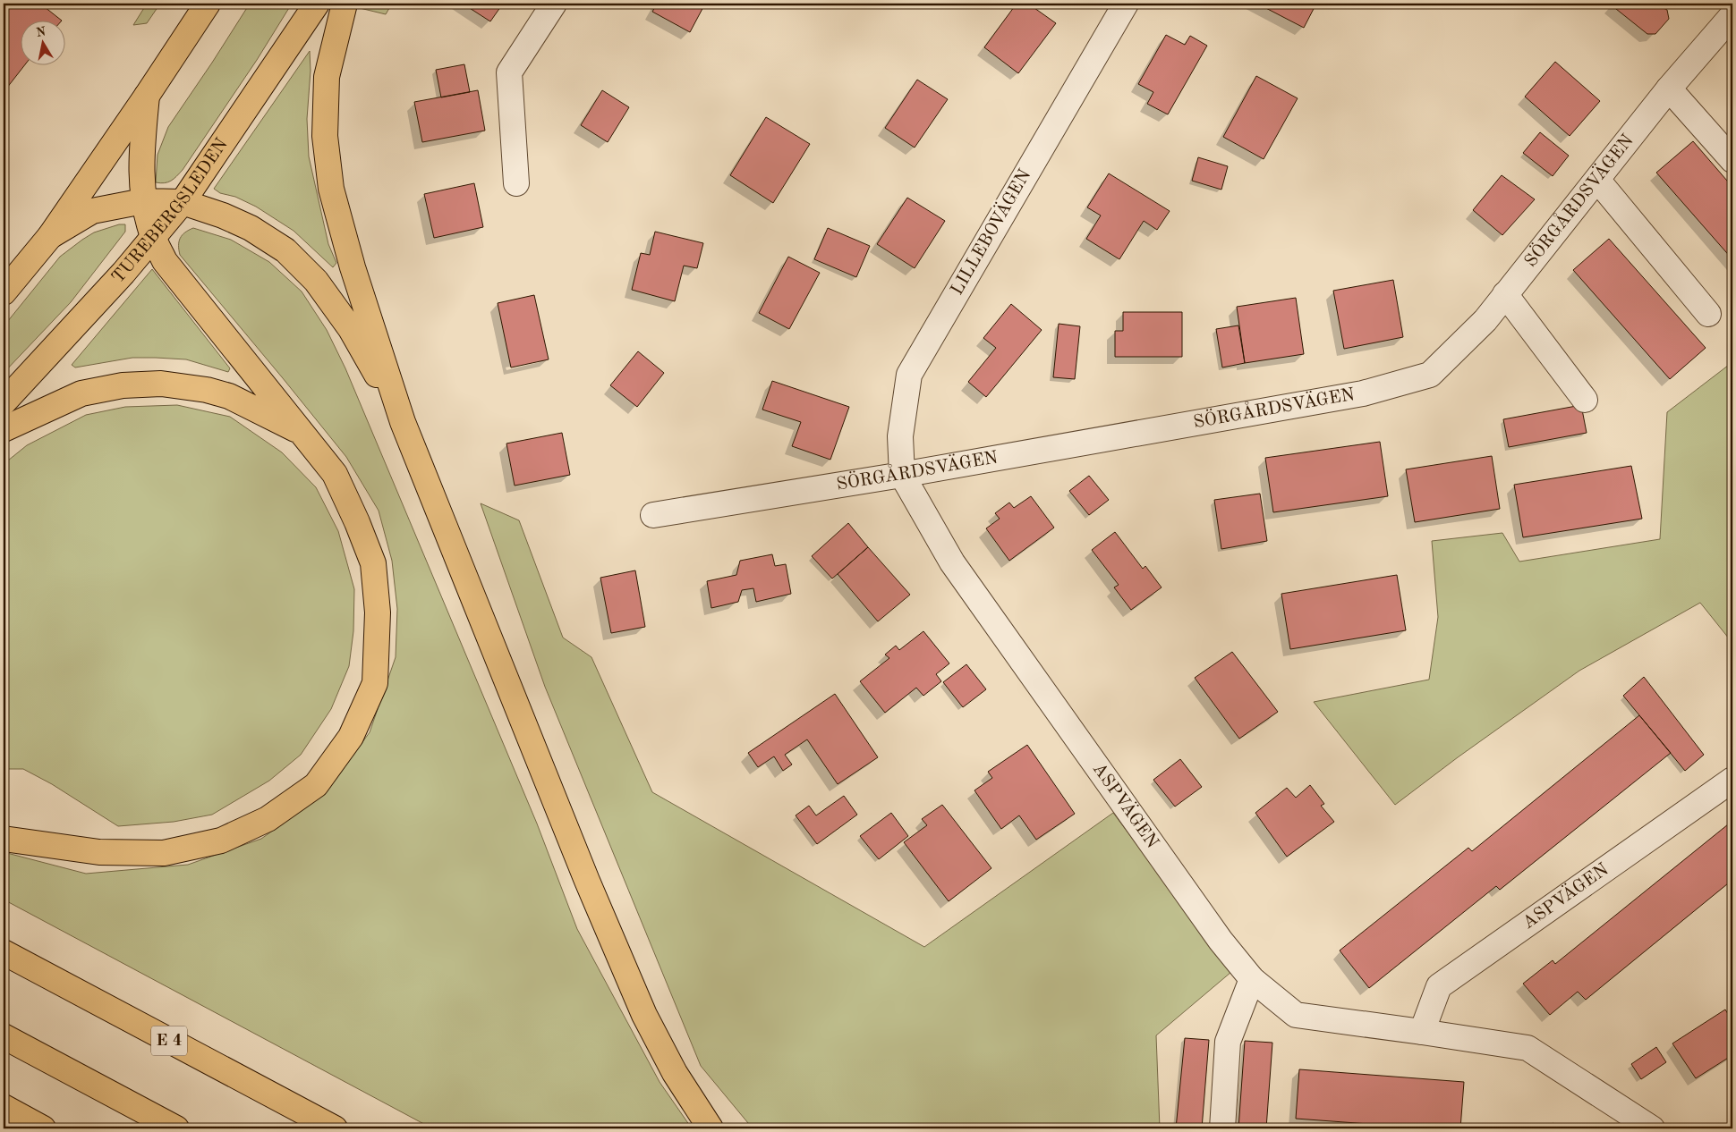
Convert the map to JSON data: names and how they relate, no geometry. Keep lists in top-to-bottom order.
{
  "streets": {
    "main road": ["TUREBERGSLEDEN", "E 4"],
    "street": ["SÖRGÅRDSVÄGEN", "LILLEBOVÄGEN", "ASPVÄGEN"]
  },
  "crossings": [
    ["SÖRGÅRDSVÄGEN", "LILLEBOVÄGEN"],
    ["SÖRGÅRDSVÄGEN", "ASPVÄGEN"],
    ["LILLEBOVÄGEN", "ASPVÄGEN"]
  ],
  "north": "top"
}
